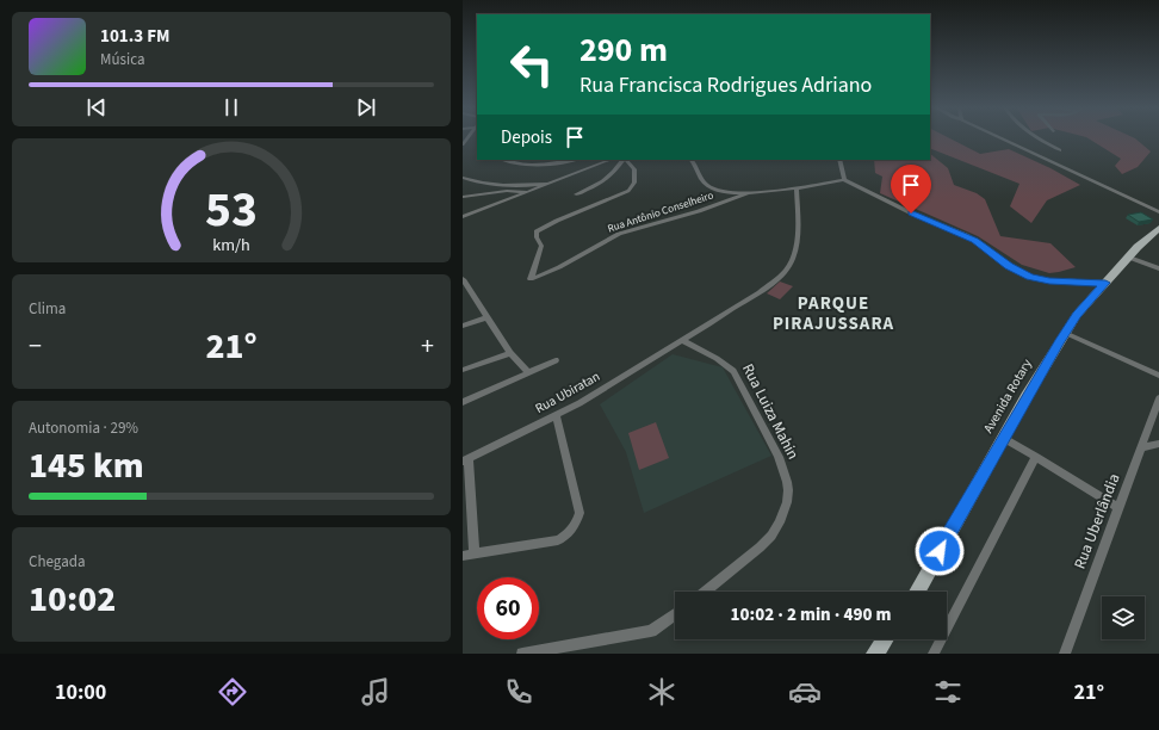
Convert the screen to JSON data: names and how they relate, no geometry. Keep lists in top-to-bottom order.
{
  "streets": {
    "main road": ["Avenida Rotary"],
    "street": [
      "Rua Antônio Conselheiro",
      "Rua Ubiratan",
      "Rua Luiza Mahin",
      "Rua Uberlândia"
    ]
  },
  "crossings": [
    ["Rua Ubiratan", "Rua Luiza Mahin"]
  ],
  "districts": ["PARQUE PIRAJUSSARA"],
  "page": {
    "turn": ["290 m", "Rua Francisca Rodrigues Adriano"],
    "song": ["101.3 FM", "Música"],
    "then": "Depois",
    "tile": [
      "Clima",
      ["Autonomia · 29%", "145 km"],
      ["Chegada", "10:02"]
    ],
    "heat": ["−", "21°", "+"],
    "limit": "60",
    "trip": "10:02 · 2 min · 490 m",
    "tabs": ["10:00", "21°"],
    "gauge": ["53", "km/h"]
  }
}
